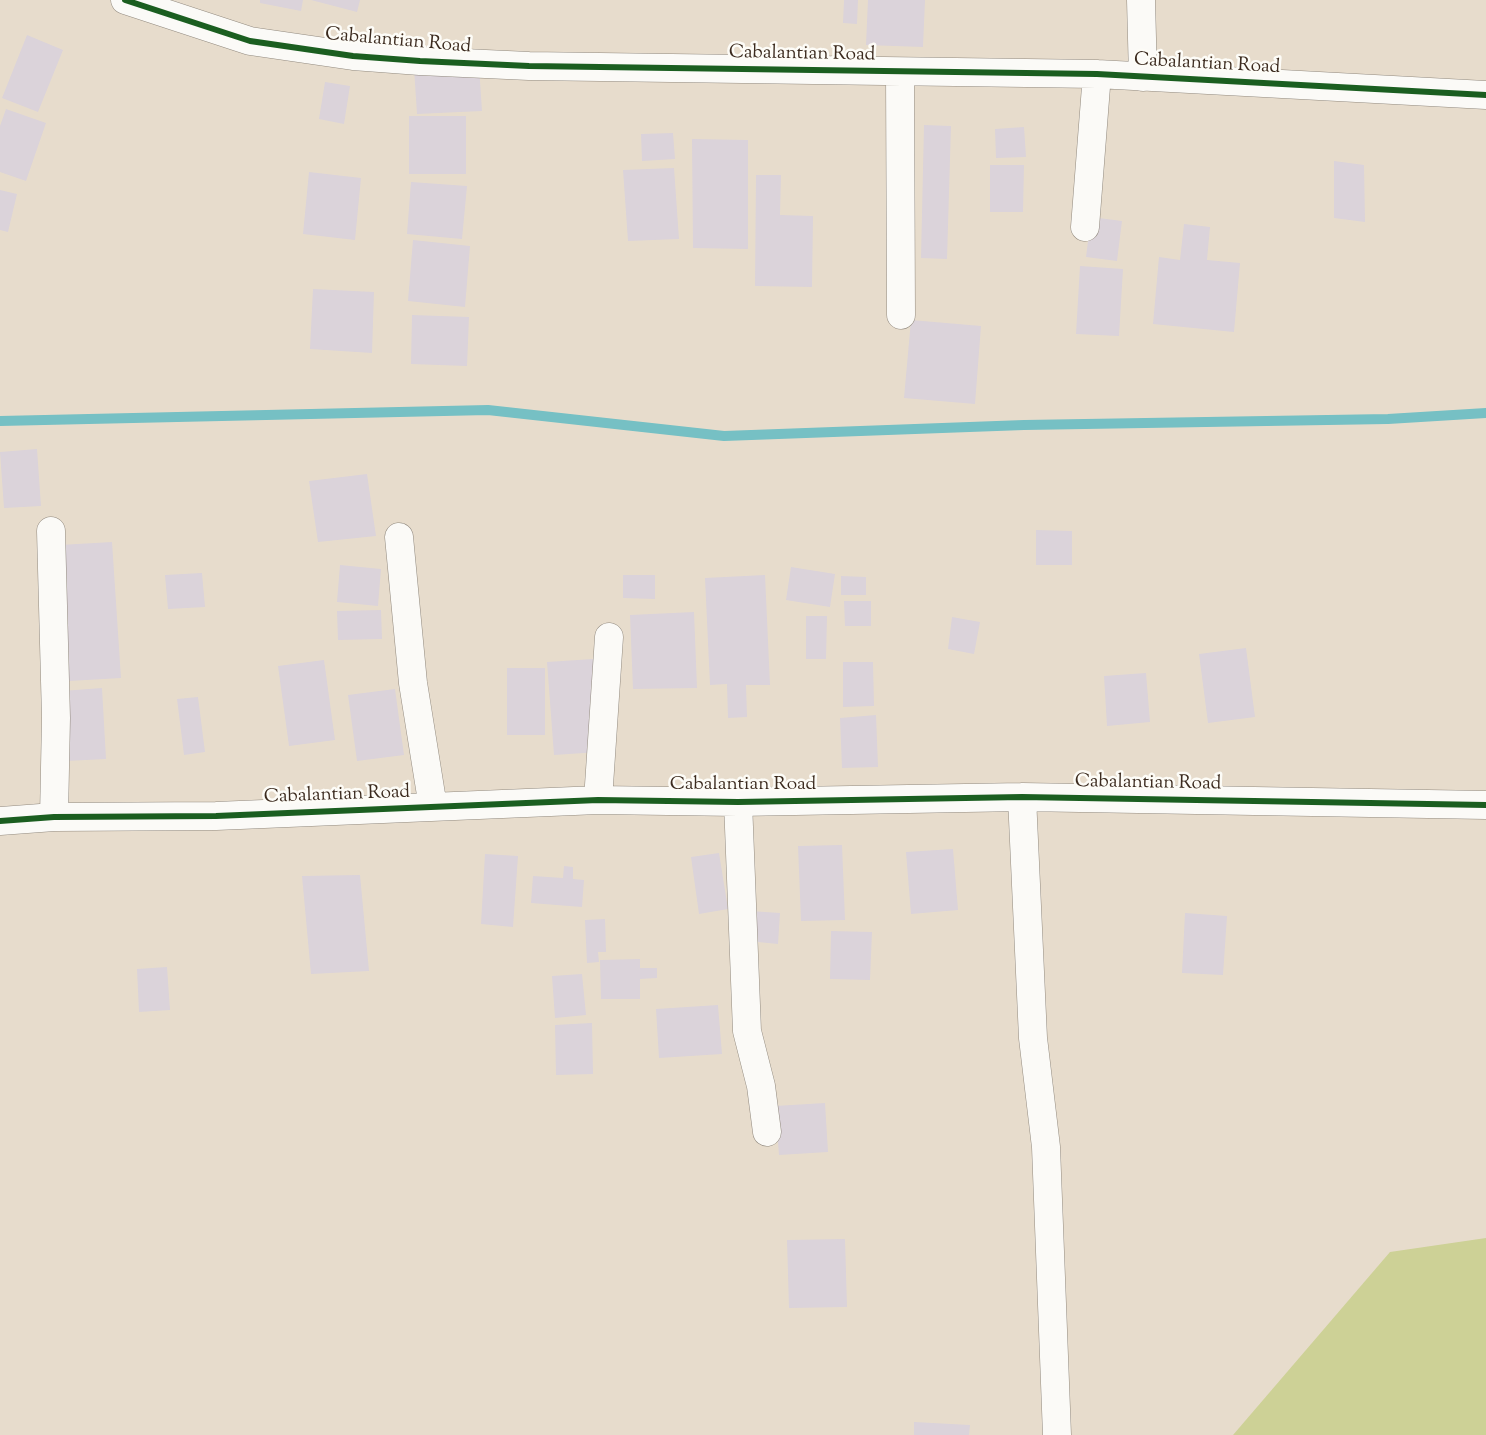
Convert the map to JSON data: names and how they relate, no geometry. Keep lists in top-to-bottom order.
{
  "streets": {
    "street": ["Cabalantian Road"]
  }
}
